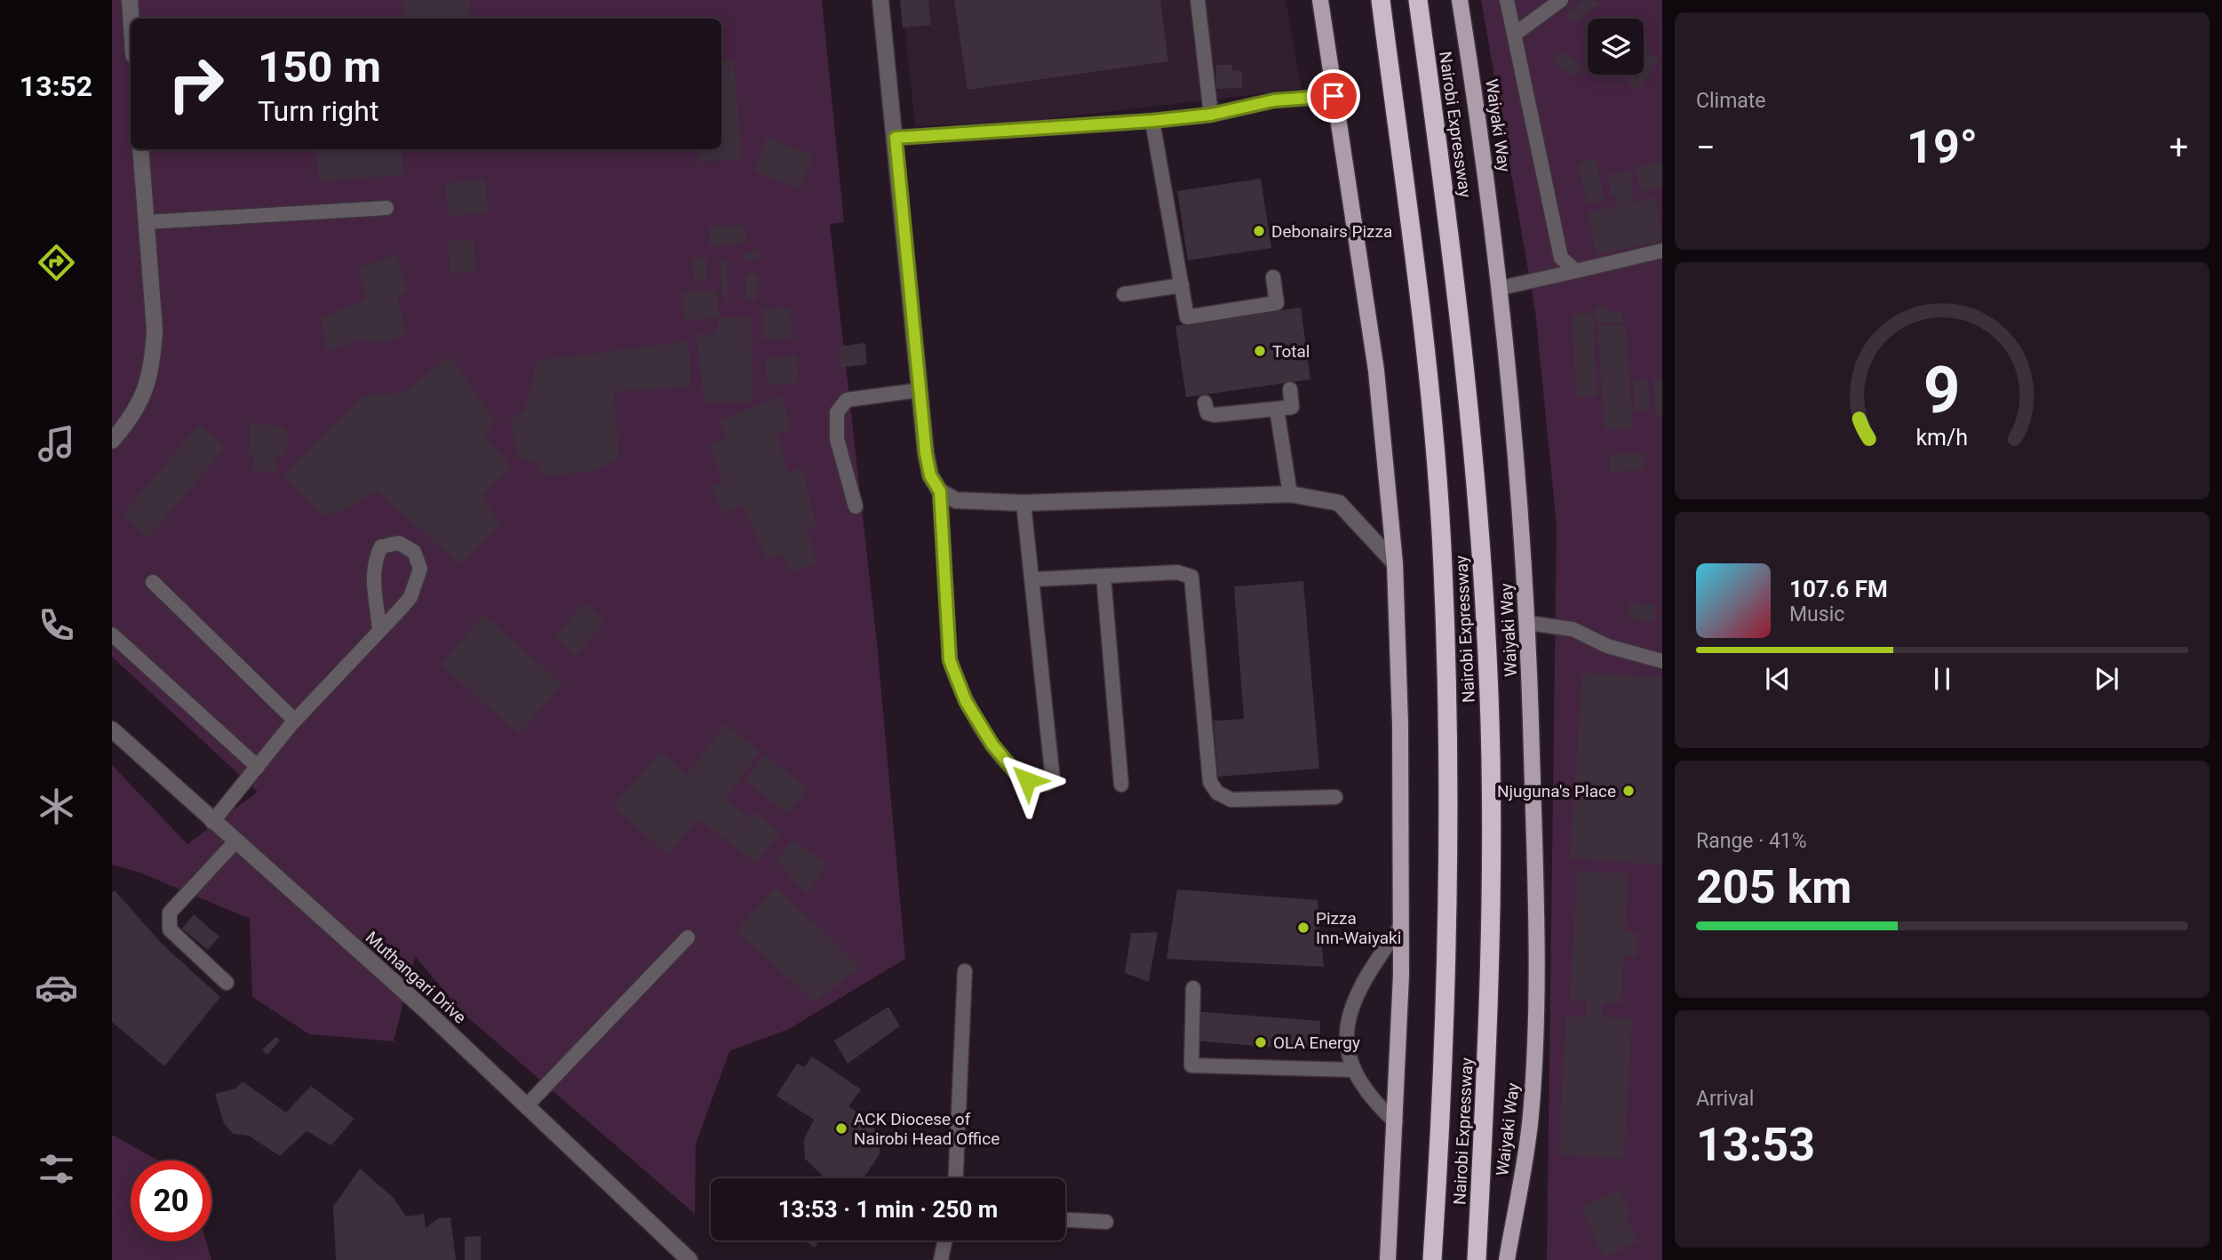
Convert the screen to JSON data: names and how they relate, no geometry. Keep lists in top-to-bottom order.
{
  "streets": {
    "highway": ["Nairobi Expressway"],
    "main road": ["Waiyaki Way"],
    "street": ["Muthangari Drive"]
  },
  "places": [
    "Debonairs Pizza",
    "Total",
    "Njuguna's Place",
    "Pizza Inn-Waiyaki",
    "OLA Energy",
    "ACK Diocese of Nairobi Head Office"
  ],
  "page": {
    "tabs": "13:52",
    "tile": [
      "Climate",
      ["Range · 41%", "205 km"],
      ["Arrival", "13:53"]
    ],
    "turn": ["150 m", "Turn right"],
    "heat": ["−", "19°", "+"],
    "song": ["107.6 FM", "Music"],
    "limit": "20",
    "trip": "13:53 · 1 min · 250 m",
    "gauge": ["9", "km/h"]
  }
}
